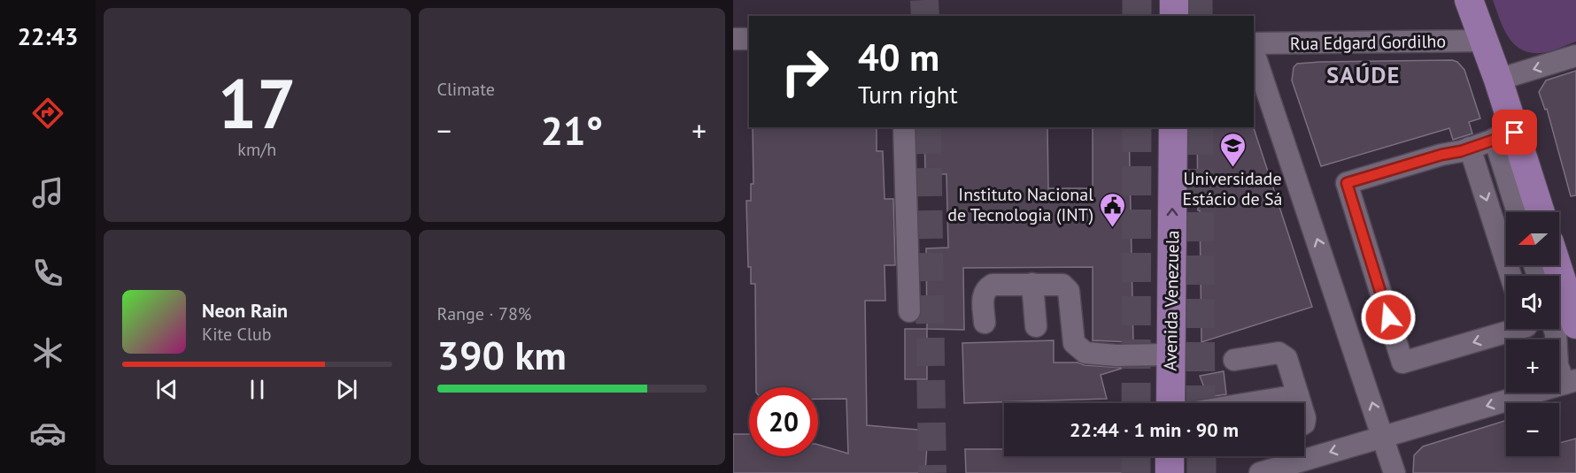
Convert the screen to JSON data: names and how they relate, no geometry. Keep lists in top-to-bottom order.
{
  "streets": {
    "main road": ["Avenida Venezuela"],
    "street": ["Rua Edgard Gordilho"]
  },
  "one_way": ["Avenida Venezuela"],
  "districts": ["SAÚDE"],
  "places": {
    "school or university": ["Universidade Estácio de Sá"],
    "public building": ["Instituto Nacional de Tecnologia (INT)"]
  },
  "north": "left",
  "page": {
    "tabs": "22:43",
    "tile": [
      ["17", "km/h"],
      "Climate",
      ["Range · 78%", "390 km"]
    ],
    "turn": ["40 m", "Turn right"],
    "heat": ["−", "21°", "+"],
    "map_buttons": ["+", "−"],
    "song": ["Neon Rain", "Kite Club"],
    "limit": "20",
    "trip": "22:44 · 1 min · 90 m"
  }
}
